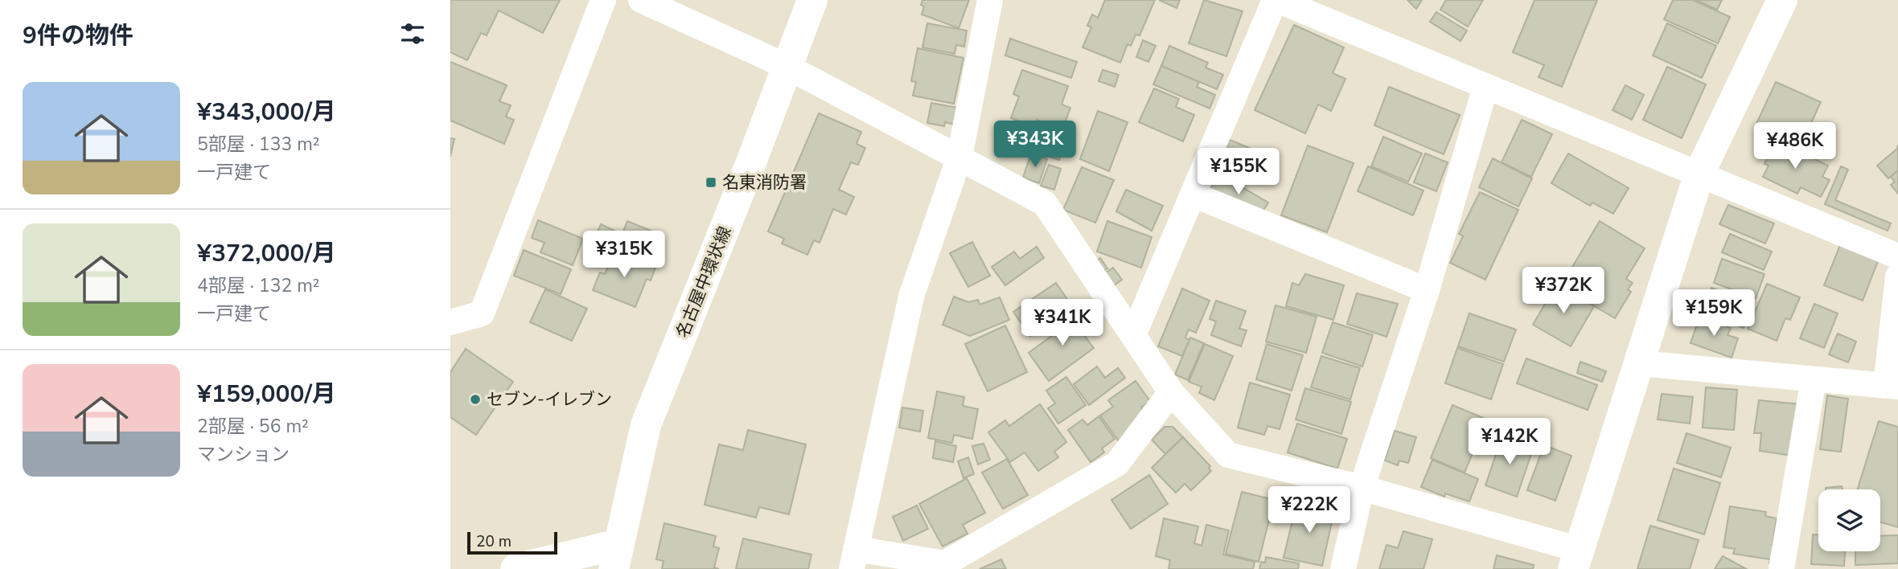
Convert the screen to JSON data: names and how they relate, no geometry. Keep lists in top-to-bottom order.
{
  "streets": {
    "street": ["名古屋中環状線"]
  },
  "places": {
    "transit": ["名東消防署"],
    "other": ["セブン-イレブン"]
  },
  "scale_bar": "20 m",
  "page": {
    "heading": "9件の物件",
    "list": [
      {
        "name": "¥343,000/月",
        "note": "5部屋 · 133 m² · 一戸建て"
      },
      {
        "name": "¥372,000/月",
        "note": "4部屋 · 132 m² · 一戸建て"
      },
      {
        "name": "¥159,000/月",
        "note": "2部屋 · 56 m² · マンション"
      }
    ],
    "price": [
      "¥343K",
      "¥486K",
      "¥155K",
      "¥315K",
      "¥372K",
      "¥159K",
      "¥341K",
      "¥142K",
      "¥222K"
    ],
    "scale": "20 m"
  }
}
